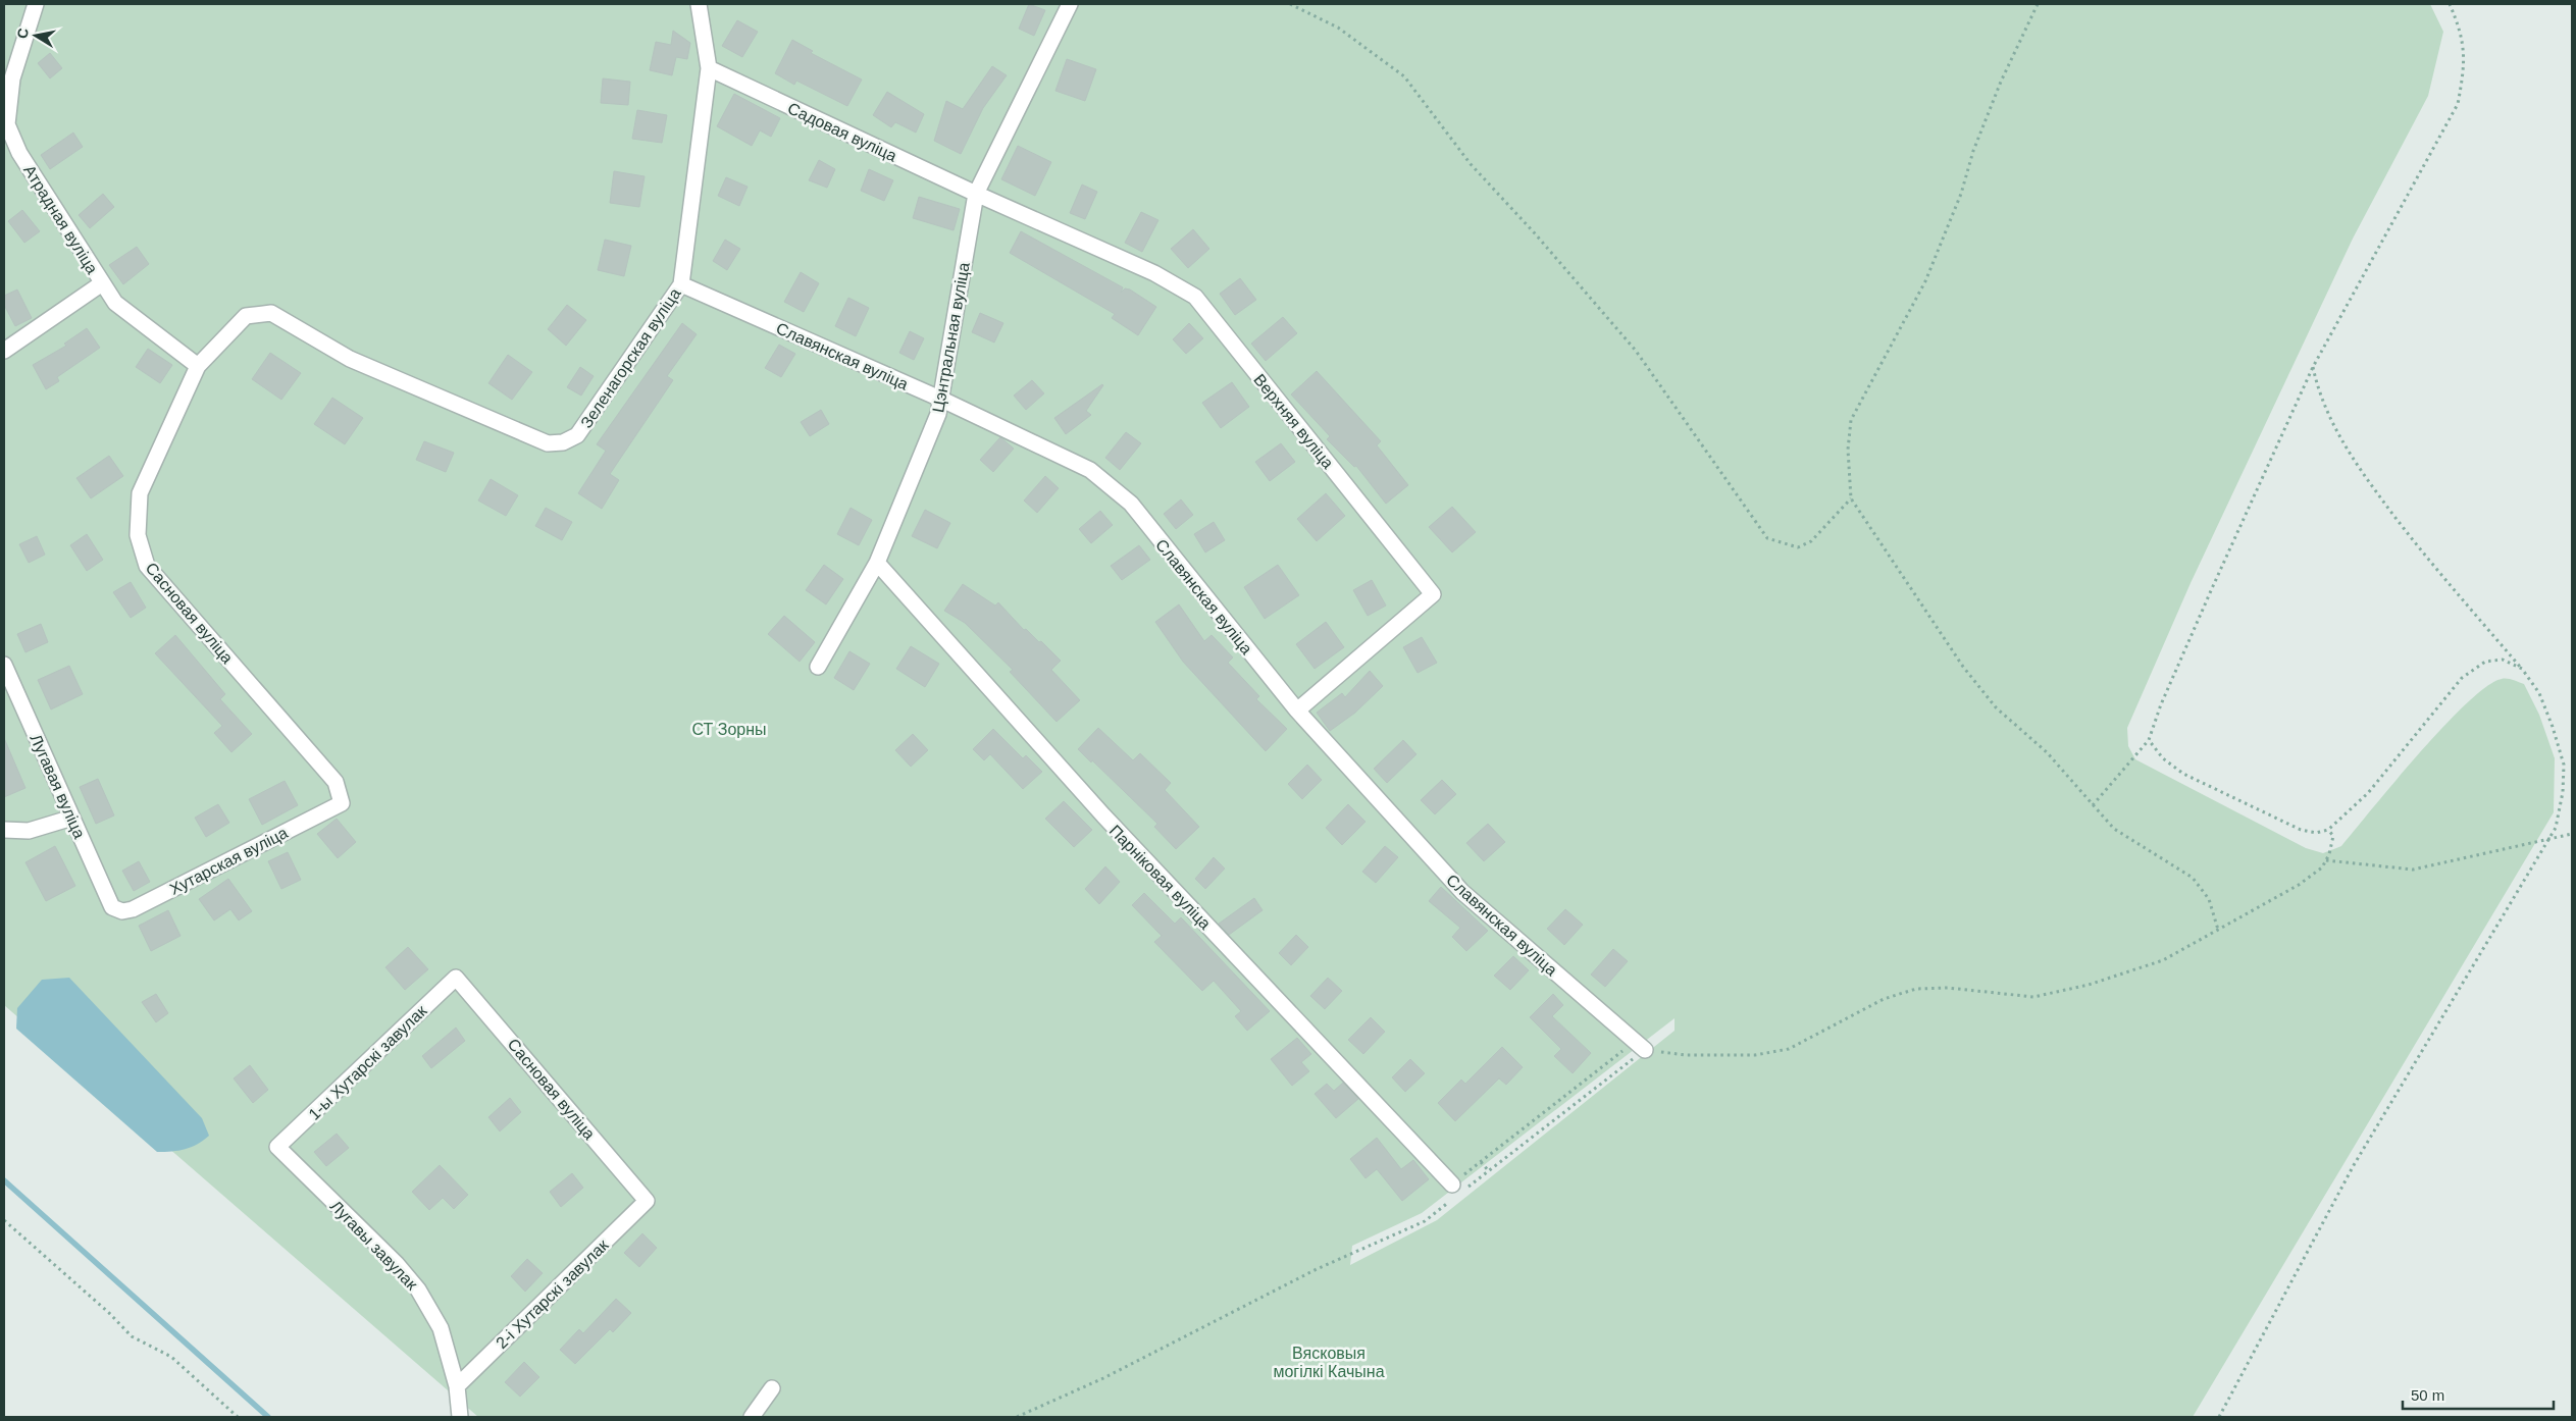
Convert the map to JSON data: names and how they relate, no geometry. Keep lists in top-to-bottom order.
{
  "streets": {
    "street": [
      "Садовая вуліца",
      "Атрадная вуліца",
      "Цэнтральная вуліца",
      "Славянская вуліца",
      "Зеленагорская вуліца",
      "Верхняя вуліца",
      "Сасновая вуліца",
      "Лугавая вуліца",
      "Хутарская вуліца",
      "Парніковая вуліца",
      "1-ы Хутарскі завулак",
      "Лугавы завулак",
      "2-і Хутарскі завулак"
    ]
  },
  "crossings": [
    ["Садовая вуліца", "Цэнтральная вуліца"],
    ["Садовая вуліца", "Зеленагорская вуліца"],
    ["Садовая вуліца", "Верхняя вуліца"],
    ["Атрадная вуліца", "Зеленагорская вуліца"],
    ["Атрадная вуліца", "Сасновая вуліца"],
    ["Цэнтральная вуліца", "Славянская вуліца"],
    ["Цэнтральная вуліца", "Верхняя вуліца"],
    ["Цэнтральная вуліца", "Парніковая вуліца"],
    ["Славянская вуліца", "Зеленагорская вуліца"],
    ["Славянская вуліца", "Верхняя вуліца"],
    ["Зеленагорская вуліца", "Сасновая вуліца"],
    ["Сасновая вуліца", "Хутарская вуліца"],
    ["Сасновая вуліца", "1-ы Хутарскі завулак"],
    ["Сасновая вуліца", "2-і Хутарскі завулак"],
    ["Лугавая вуліца", "Хутарская вуліца"],
    ["1-ы Хутарскі завулак", "Лугавы завулак"],
    ["Лугавы завулак", "2-і Хутарскі завулак"]
  ],
  "parks": ["СТ Зорны", "Вясковыя могілкі Качына"],
  "scale_bar": "50 m",
  "north": "left"
}
